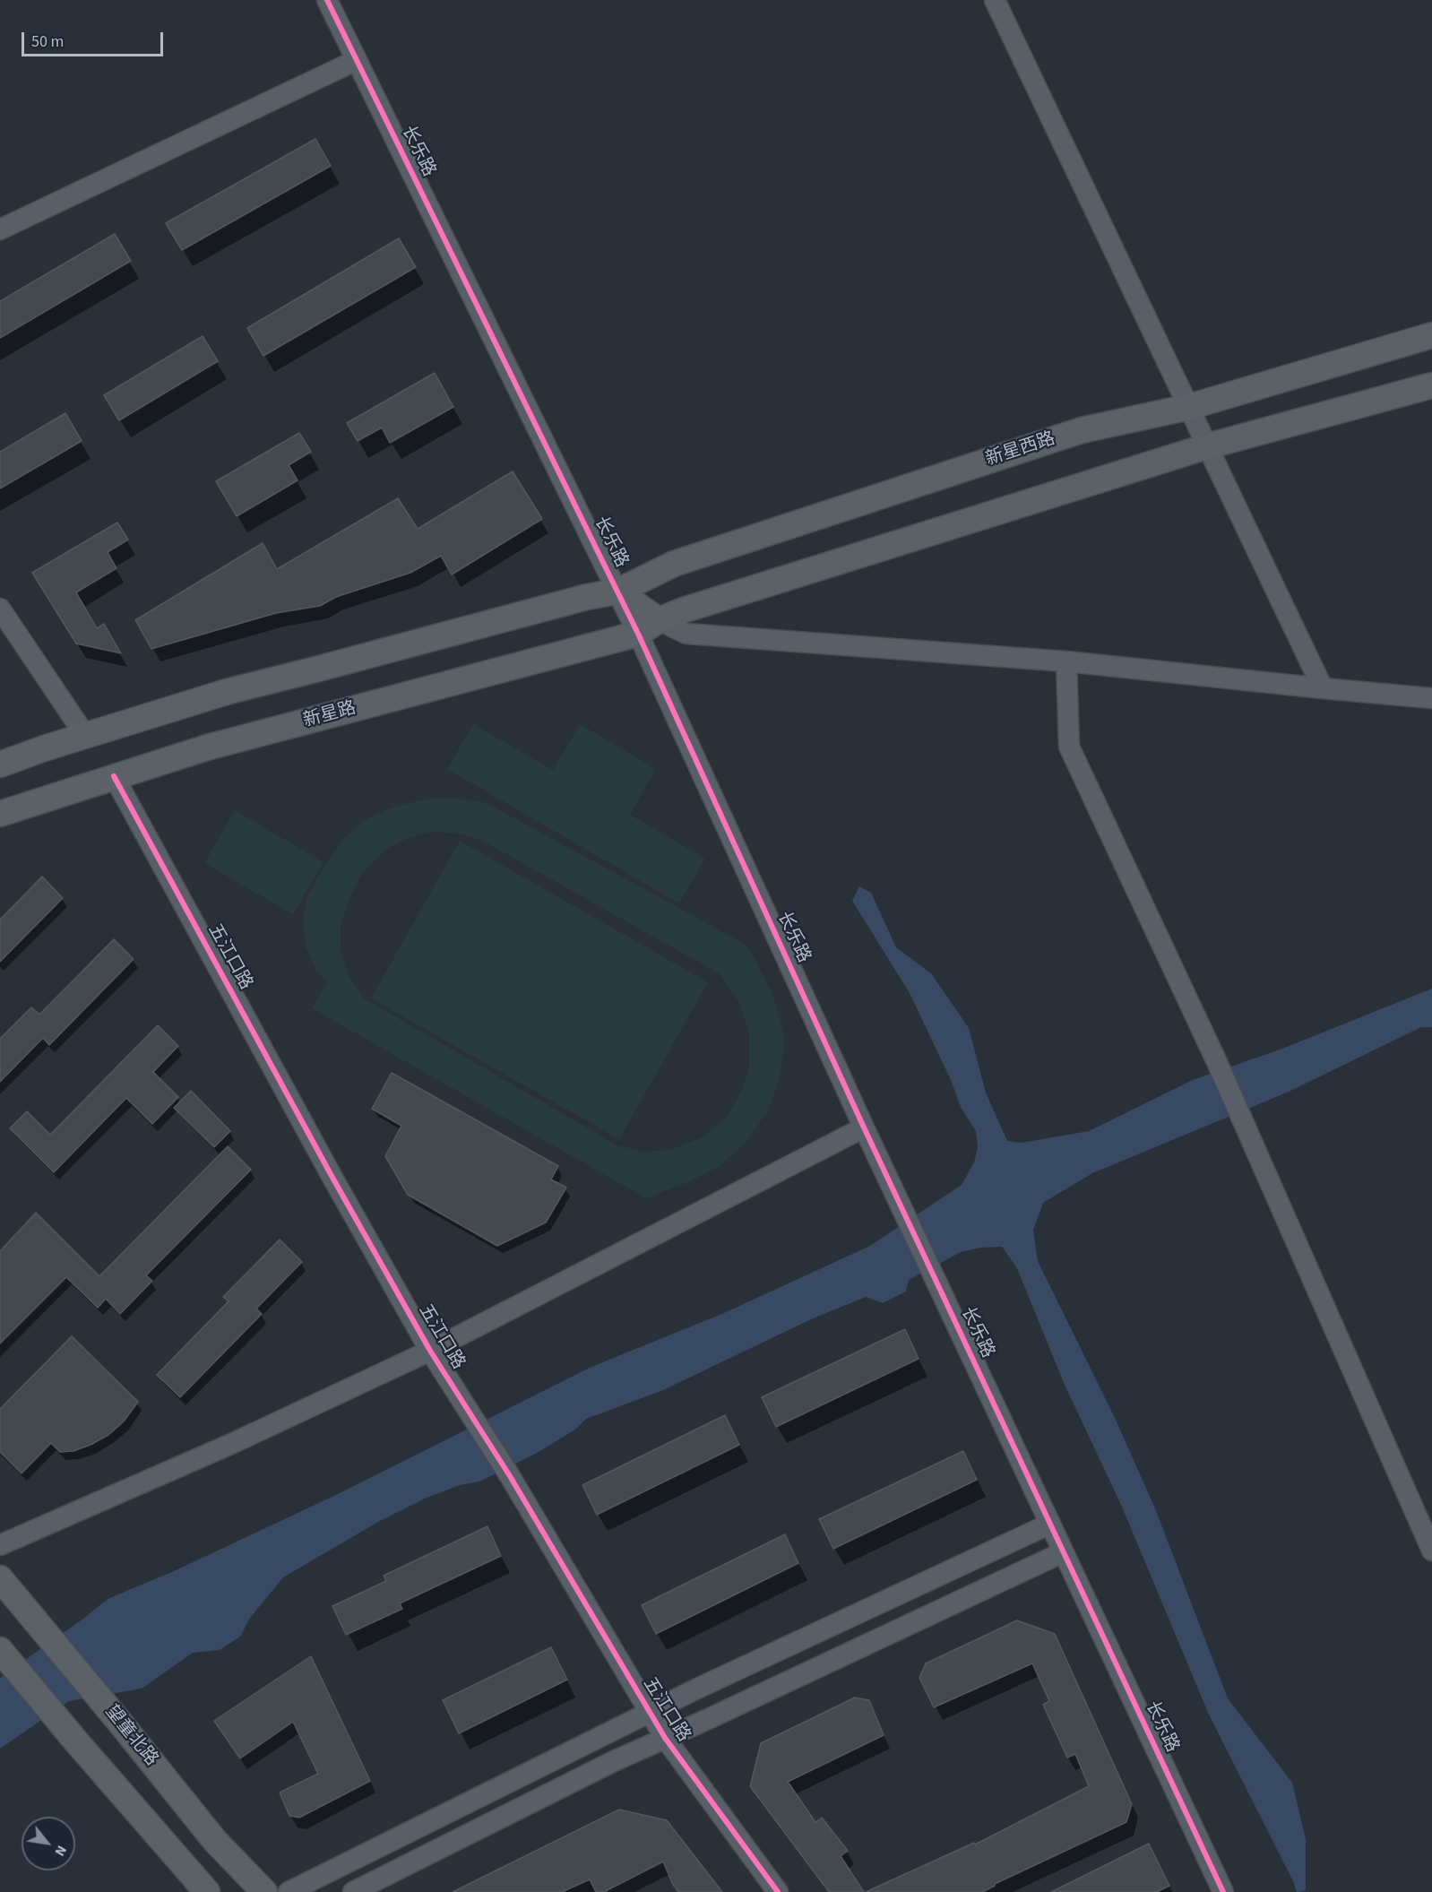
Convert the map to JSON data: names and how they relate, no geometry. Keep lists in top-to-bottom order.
{
  "streets": {
    "main road": ["新星西路", "新星路", "望童北路"],
    "street": ["长乐路", "五江口路"]
  },
  "crossings": [
    ["长乐路", "新星西路"],
    ["长乐路", "新星路"],
    ["新星路", "五江口路"]
  ],
  "scale_bar": "50 m",
  "north": "bottom right"
}
